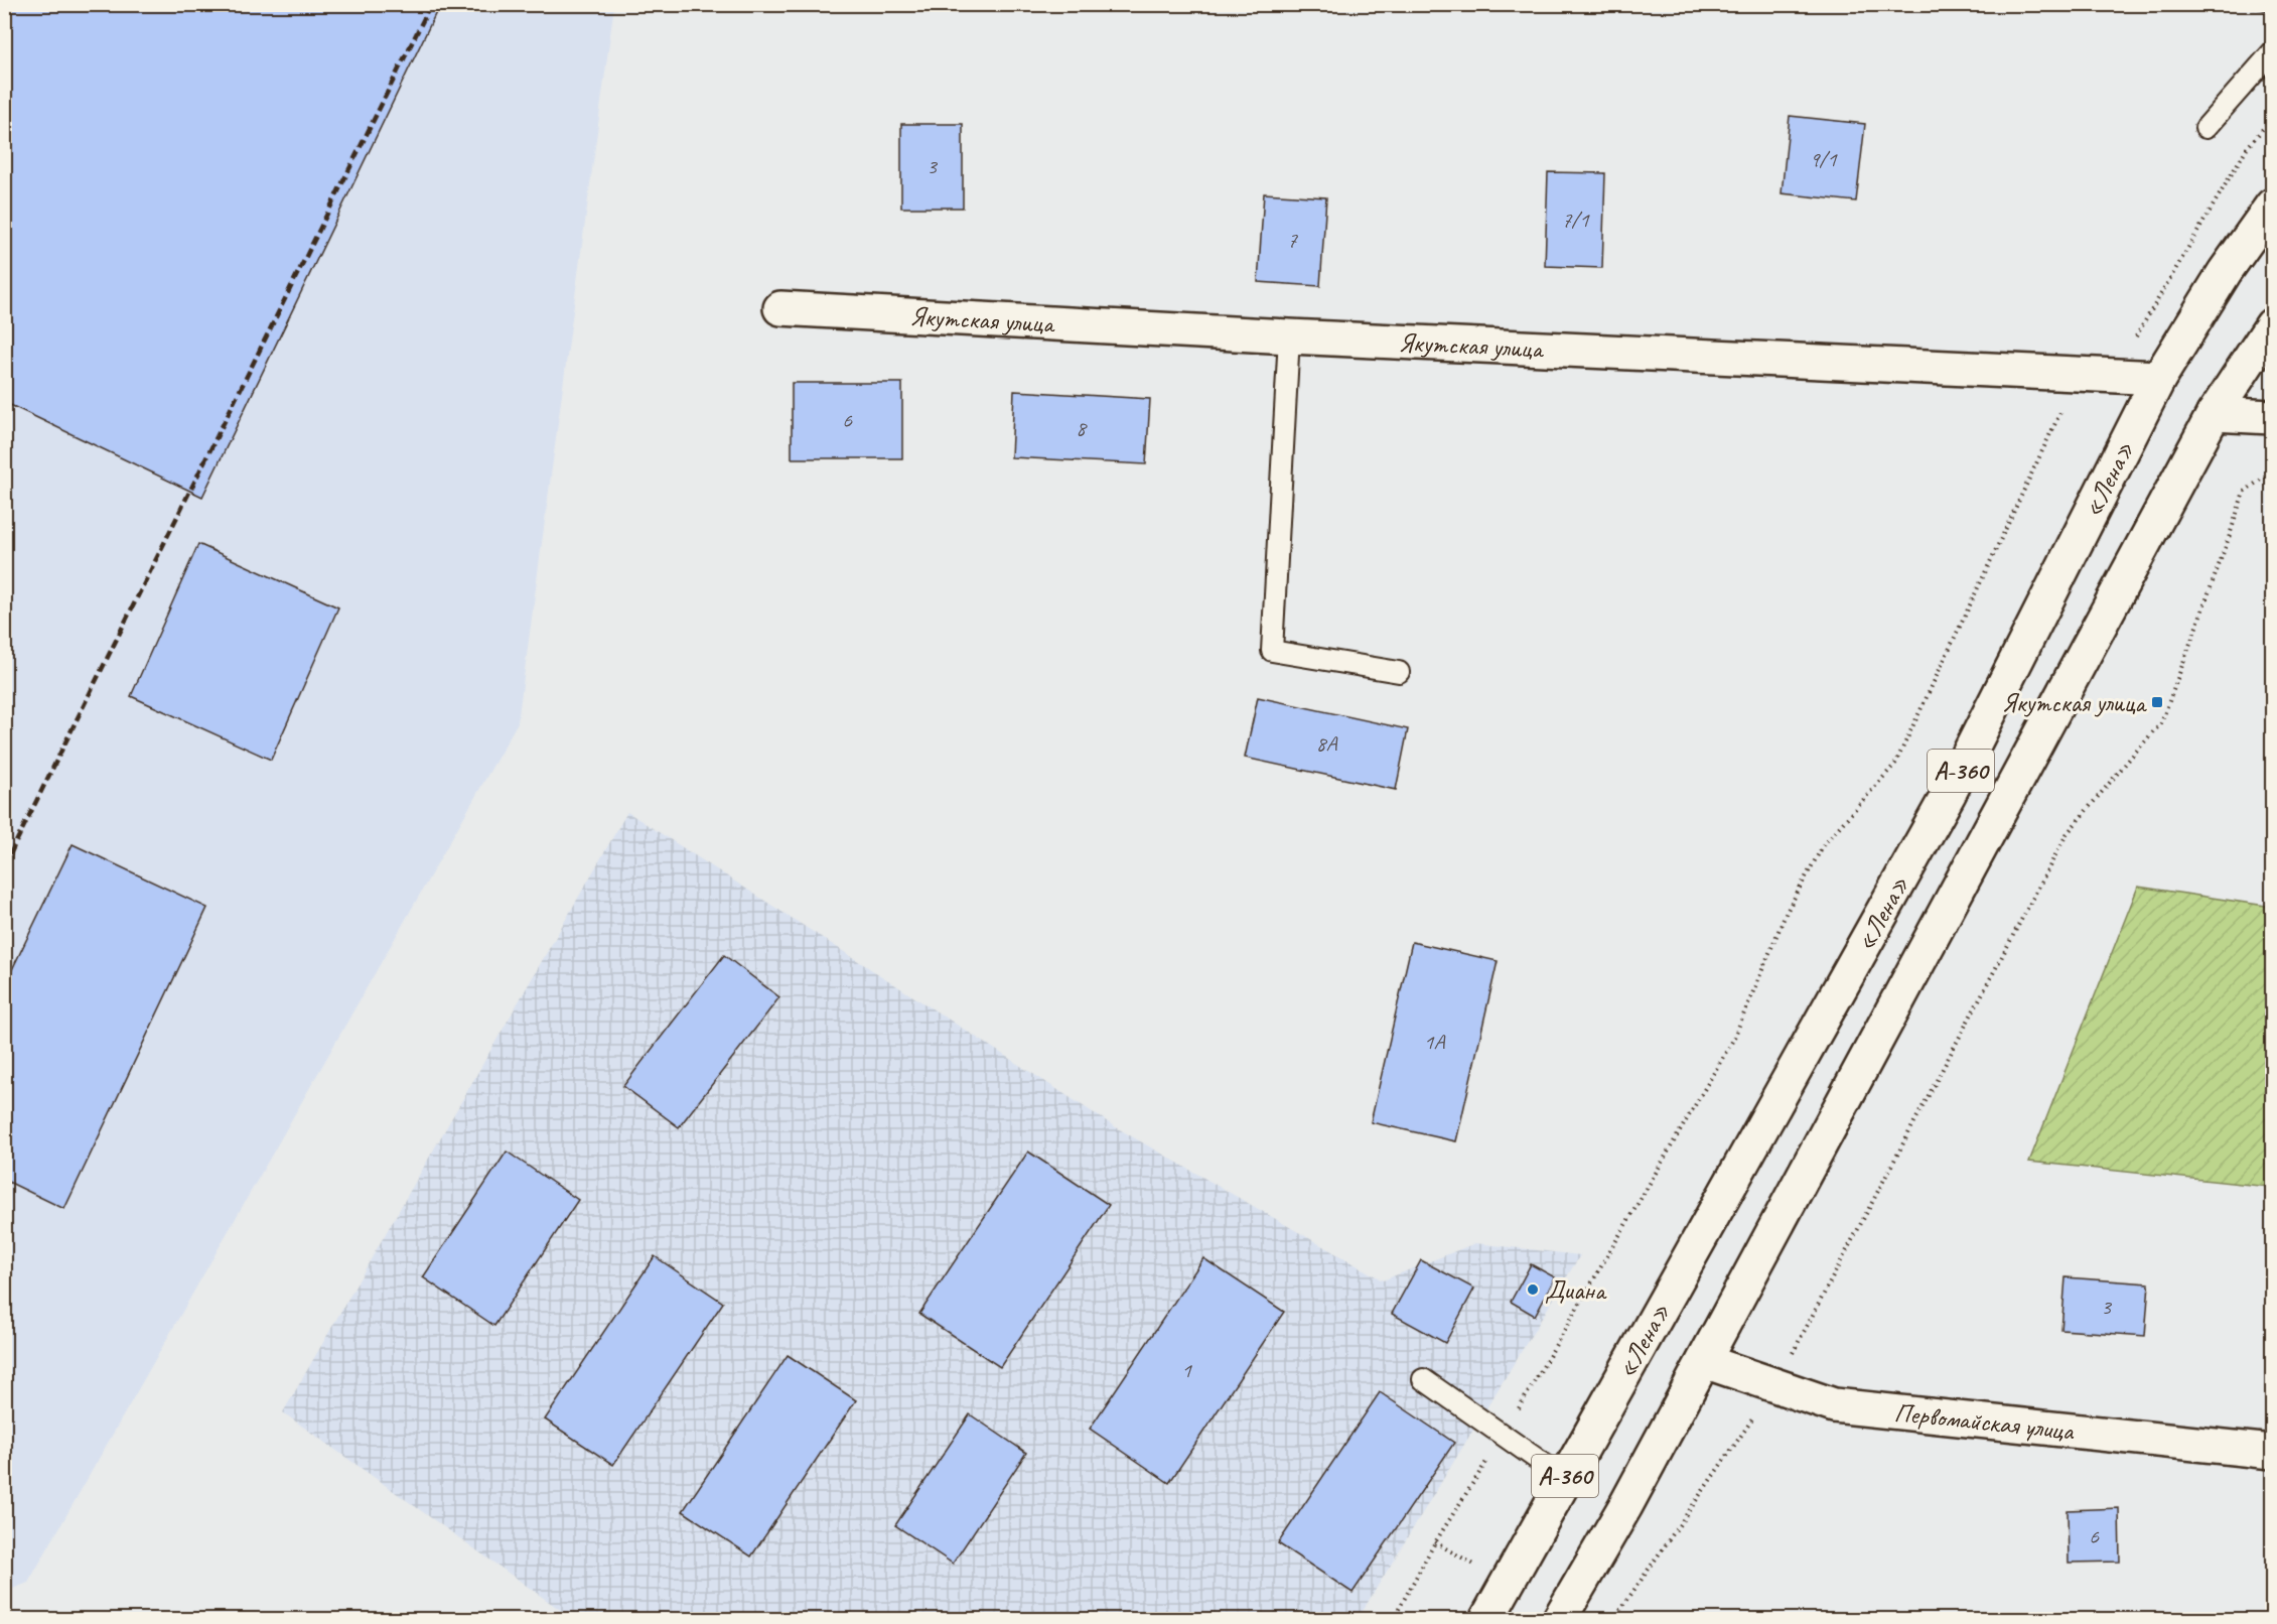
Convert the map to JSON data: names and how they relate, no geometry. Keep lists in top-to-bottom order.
{
  "streets": {
    "main road": [
      "Якутская улица",
      "«Лена»",
      "А-360",
      "Первомайская улица"
    ]
  },
  "crossings": [
    ["Якутская улица", "«Лена»"],
    ["А-360", "Первомайская улица"]
  ],
  "places": {
    "transit": ["Якутская улица"],
    "other": ["Диана"]
  },
  "house_numbers": [
    "9/1",
    "3",
    "7/1",
    "7",
    "6",
    "8",
    "8А",
    "1А",
    "3",
    "1",
    "6"
  ]
}
